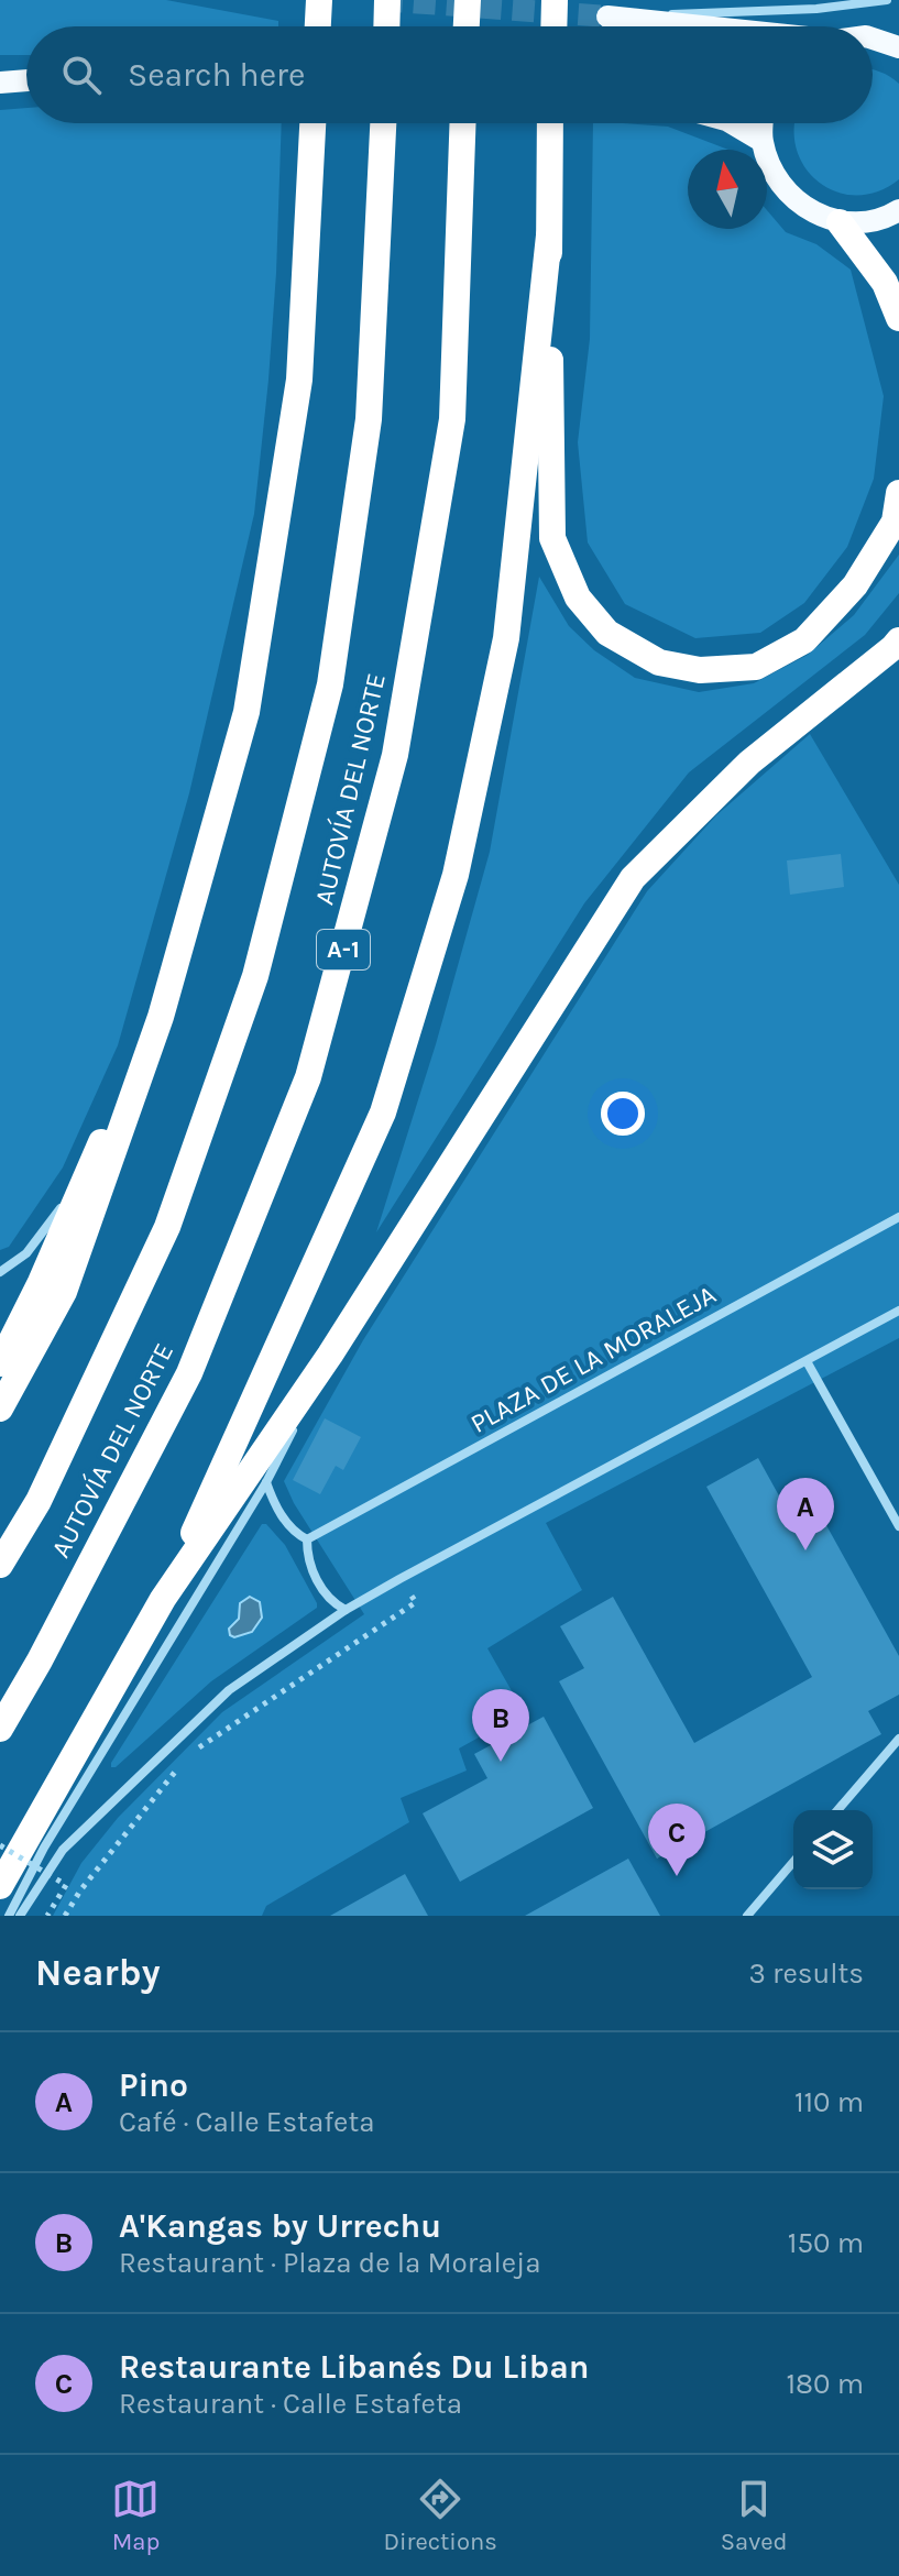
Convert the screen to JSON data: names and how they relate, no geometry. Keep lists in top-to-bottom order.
{
  "streets": {
    "highway": ["AUTOVÍA DEL NORTE", "A-1"],
    "street": ["PLAZA DE LA MORALEJA"]
  },
  "north": "top",
  "page": {
    "search": "Search here",
    "pins": ["A", "B", "C"],
    "heading": ["Nearby", "3 results"],
    "list": [
      {
        "mark": "A",
        "name": "Pino",
        "note": "Café · Calle Estafeta",
        "value": "110 m"
      },
      {
        "mark": "B",
        "name": "A'Kangas by Urrechu",
        "note": "Restaurant · Plaza de la Moraleja",
        "value": "150 m"
      },
      {
        "mark": "C",
        "name": "Restaurante Libanés Du Liban",
        "note": "Restaurant · Calle Estafeta",
        "value": "180 m"
      }
    ],
    "nav": ["Map", "Directions", "Saved"]
  }
}
